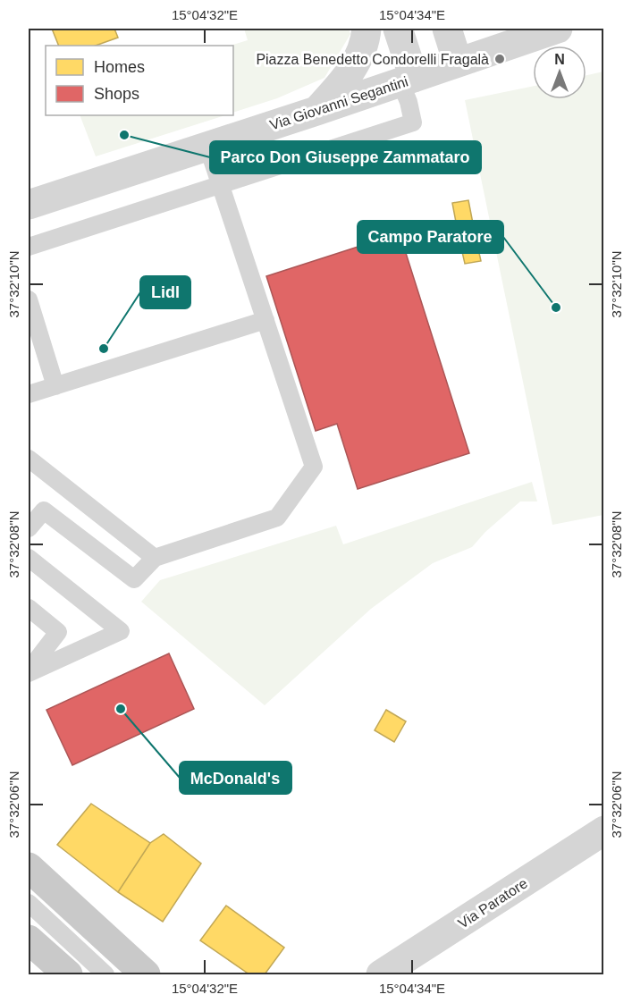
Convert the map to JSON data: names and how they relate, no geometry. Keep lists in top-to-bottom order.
{
  "streets": {
    "street": ["Via Giovanni Segantini", "Via Paratore"]
  },
  "places": [
    "Piazza Benedetto Condorelli Fragalà",
    "Parco Don Giuseppe Zammataro",
    "Campo Paratore",
    "Lidl",
    "McDonald's"
  ],
  "legend": ["Homes", "Shops"],
  "north": "top",
  "coordinates": [
    "15°04'32\"E",
    "15°04'34\"E",
    "37°32'10\"N",
    "37°32'08\"N",
    "37°32'06\"N"
  ]
}
